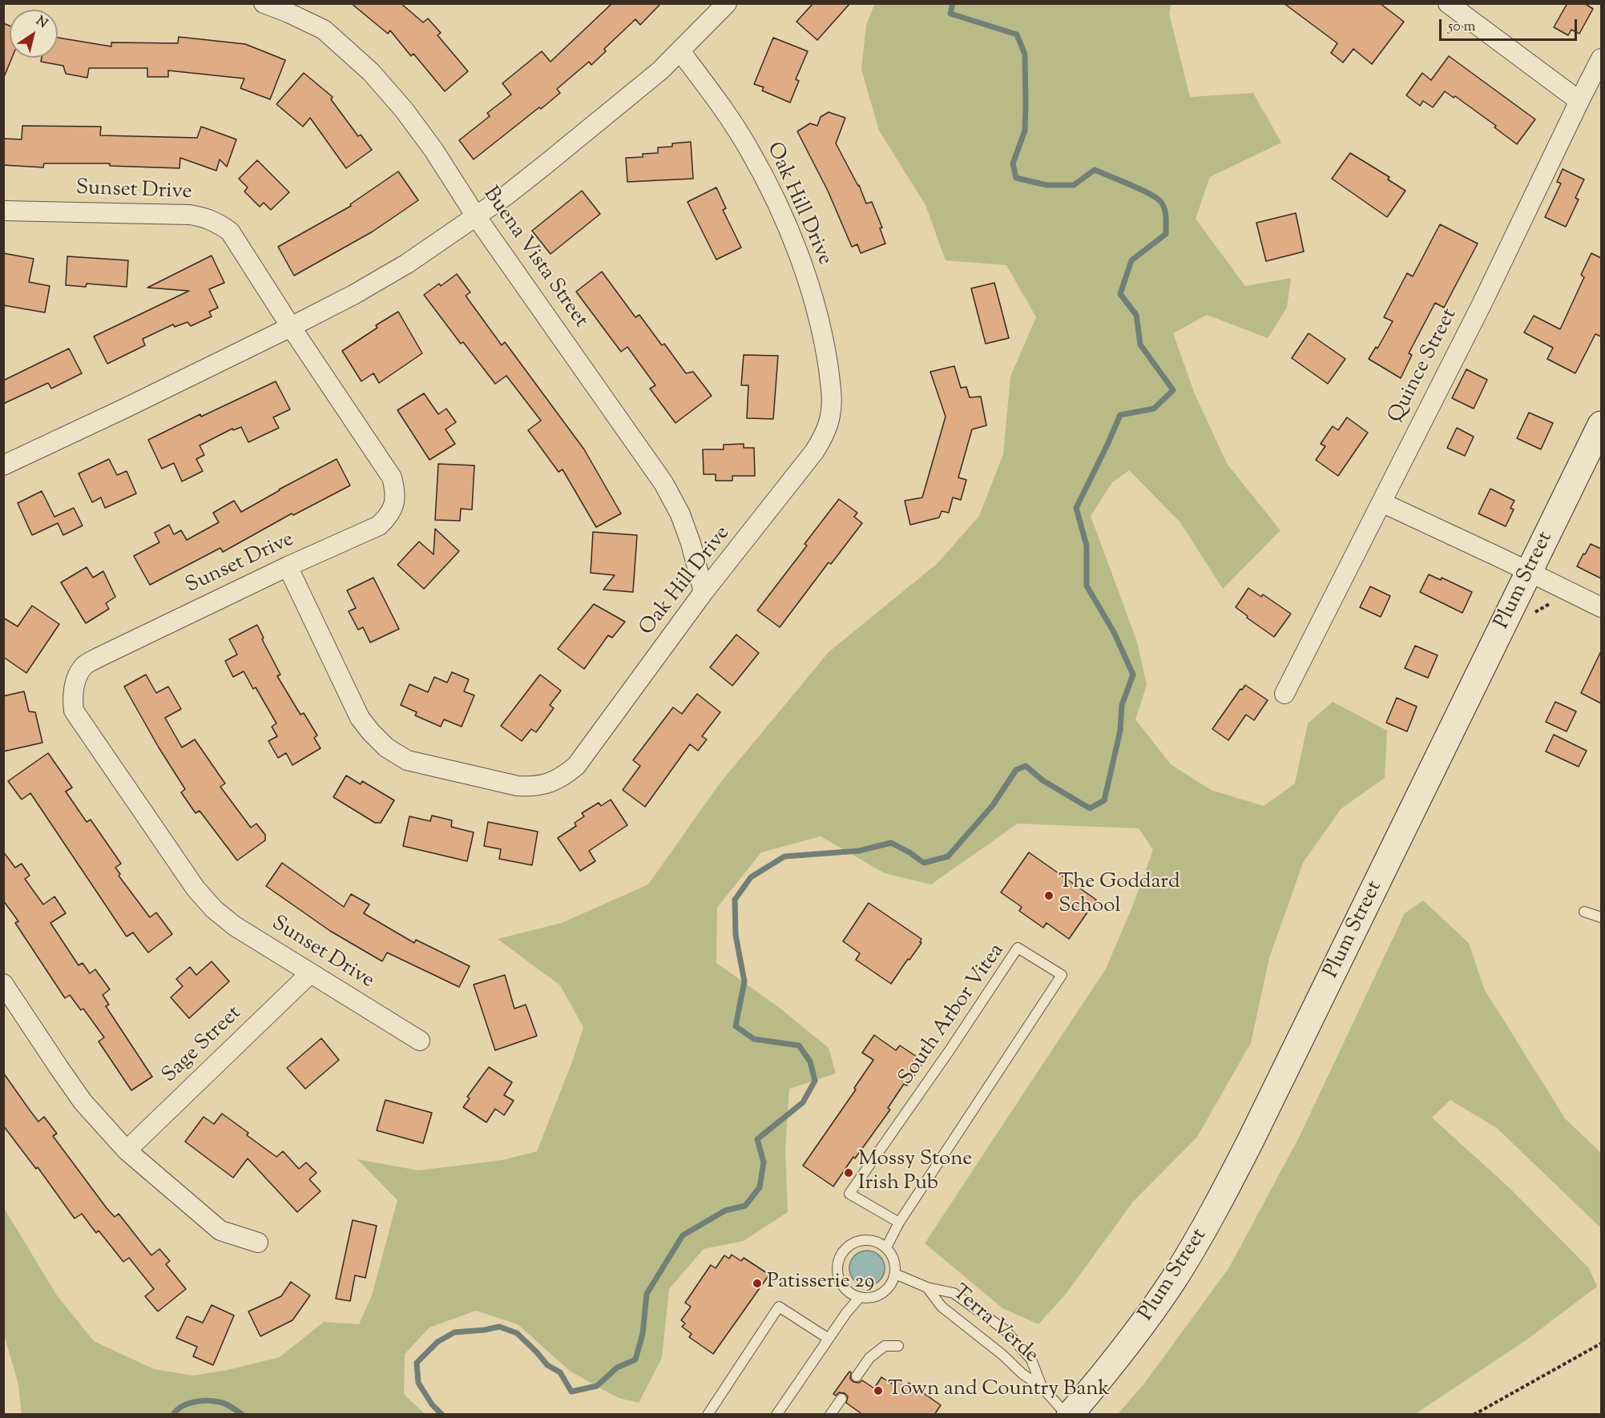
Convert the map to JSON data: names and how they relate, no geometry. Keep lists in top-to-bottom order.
{
  "streets": {
    "main road": ["Plum Street"],
    "street": [
      "Sunset Drive",
      "Oak Hill Drive",
      "Buena Vista Street",
      "Quince Street",
      "Sage Street"
    ],
    "lane": ["South Arbor Vitea", "Terra Verde"]
  },
  "crossings": [
    ["Sunset Drive", "Oak Hill Drive"],
    ["Sunset Drive", "Sage Street"],
    ["Oak Hill Drive", "Buena Vista Street"],
    ["Plum Street", "Terra Verde"],
    ["South Arbor Vitea", "Terra Verde"]
  ],
  "places": [
    "The Goddard School",
    "Mossy Stone Irish Pub",
    "Patisserie 29",
    "Town and Country Bank"
  ],
  "scale_bar": "50 m",
  "north": "top right"
}
